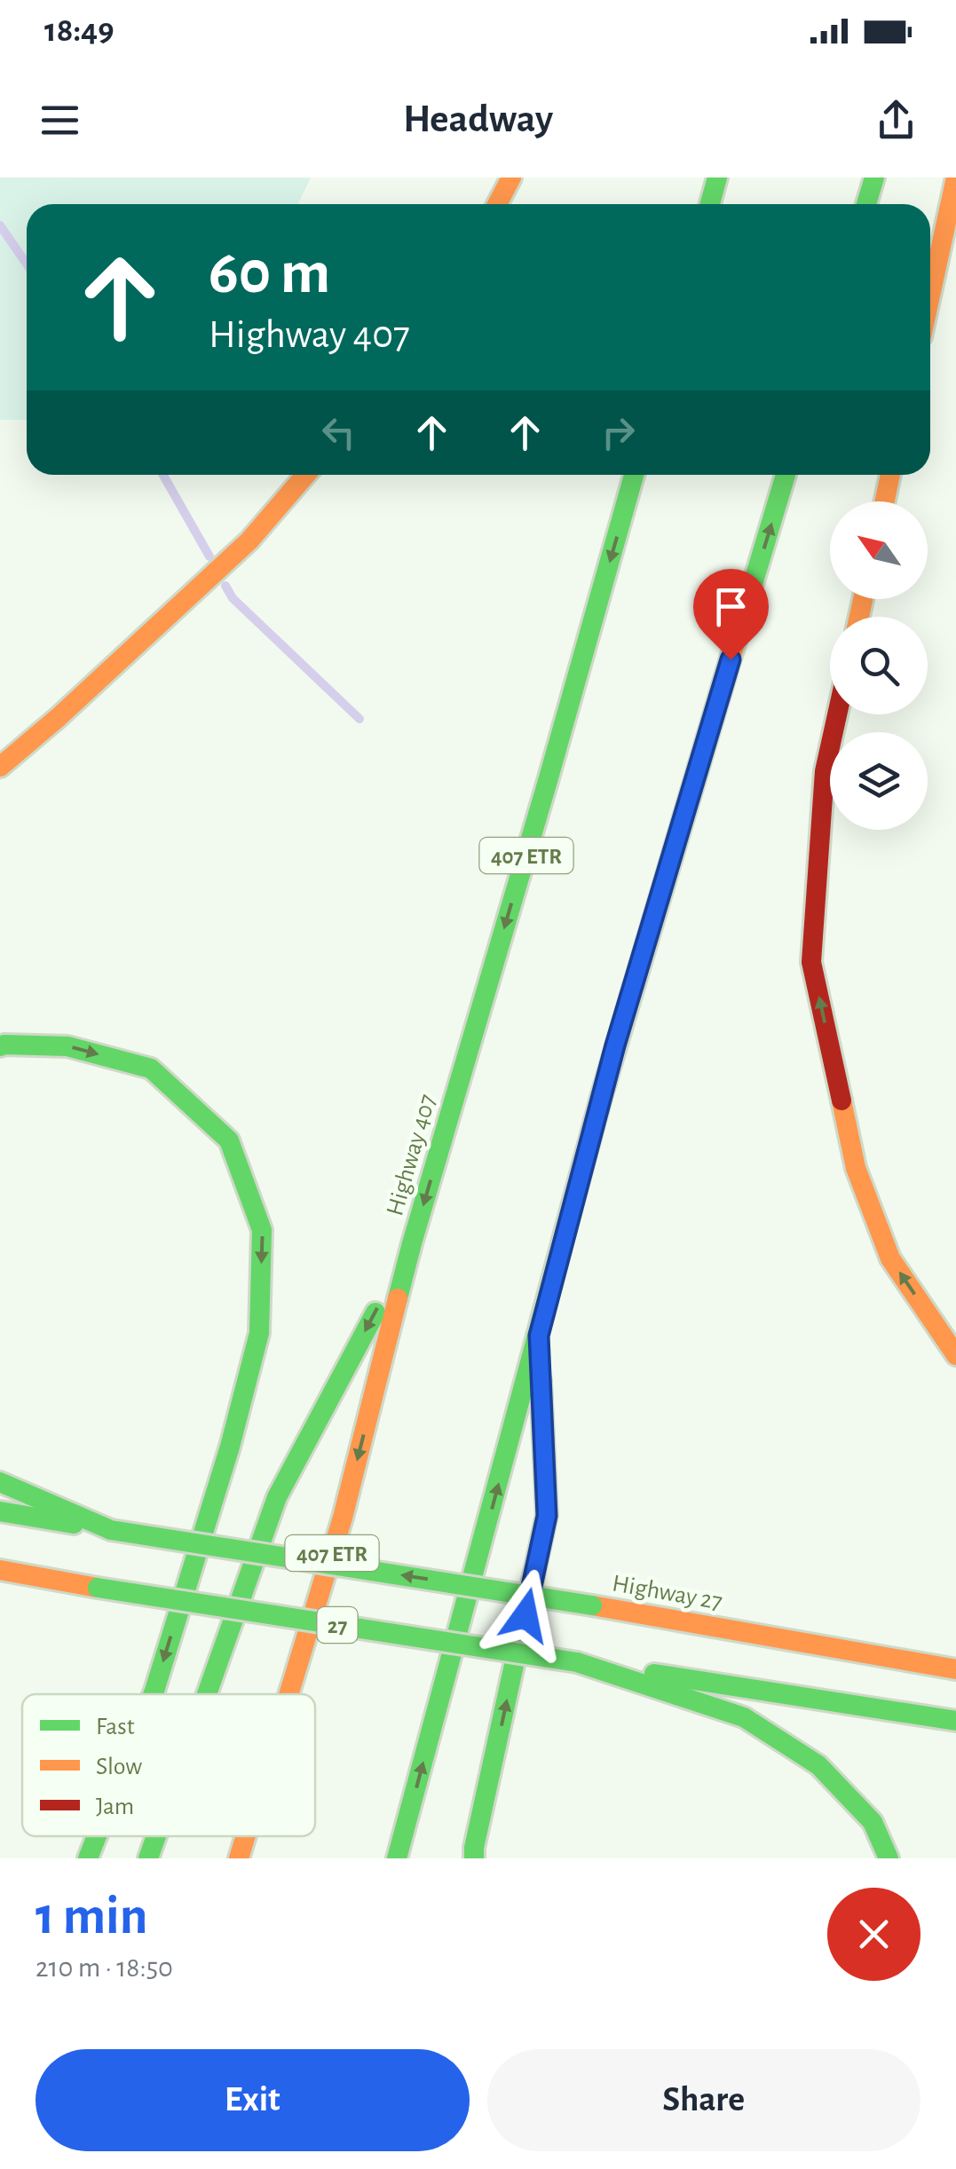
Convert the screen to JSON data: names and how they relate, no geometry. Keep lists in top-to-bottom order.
{
  "streets": {
    "main road": [
      "407 ETR",
      "Highway 407",
      "Highway 27",
      "27"
    ]
  },
  "legend": ["Fast", "Slow", "Jam"],
  "north": "top left",
  "page": {
    "status": "18:49",
    "header": "Headway",
    "turn": ["60 m", "Highway 407"],
    "heading": ["1 min", "210 m · 18:50"],
    "buttons": ["Exit", "Share"]
  }
}
